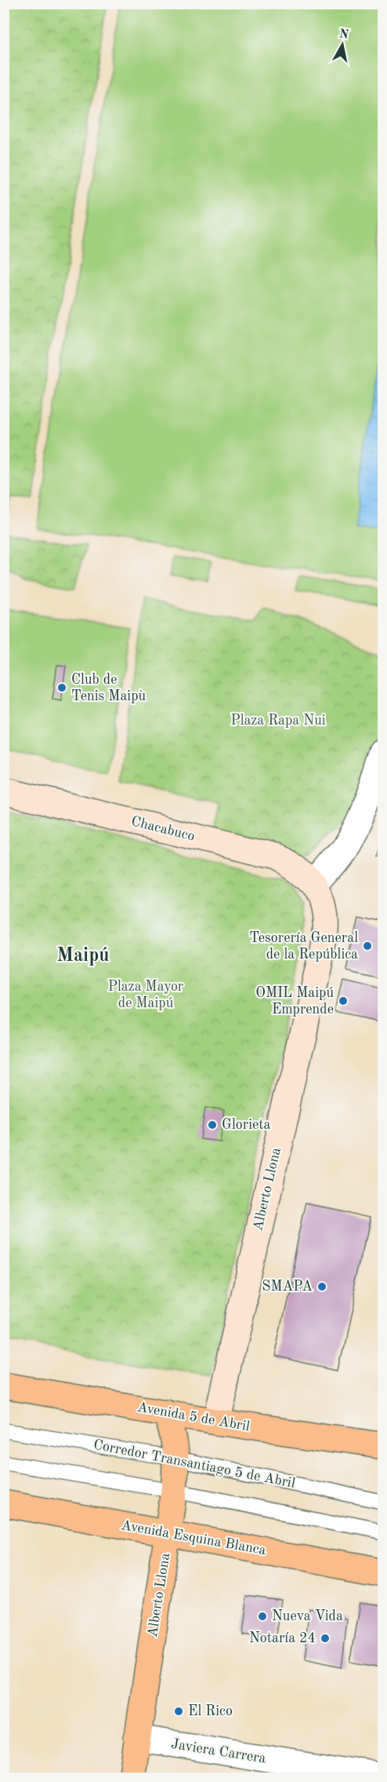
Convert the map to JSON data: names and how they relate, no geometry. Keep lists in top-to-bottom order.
{
  "streets": {
    "main road": [
      "Chacabuco",
      "Alberto Llona",
      "Avenida 5 de Abril",
      "Avenida Esquina Blanca"
    ],
    "street": ["Javiera Carrera"],
    "lane": ["Corredor Transantiago 5 de Abril"]
  },
  "crossings": [
    ["Chacabuco", "Alberto Llona"],
    ["Alberto Llona", "Avenida 5 de Abril"],
    ["Alberto Llona", "Corredor Transantiago 5 de Abril"],
    ["Alberto Llona", "Avenida Esquina Blanca"],
    ["Alberto Llona", "Javiera Carrera"]
  ],
  "districts": ["Maipú"],
  "parks": ["Plaza Rapa Nui", "Plaza Mayor de Maipú"],
  "places": [
    "Club de Tenis Maipù",
    "Tesorería General de la República",
    "OMIL Maipú Emprende",
    "Glorieta",
    "SMAPA",
    "Nueva Vida",
    "Notaría 24",
    "El Rico"
  ],
  "north": "top"
}
